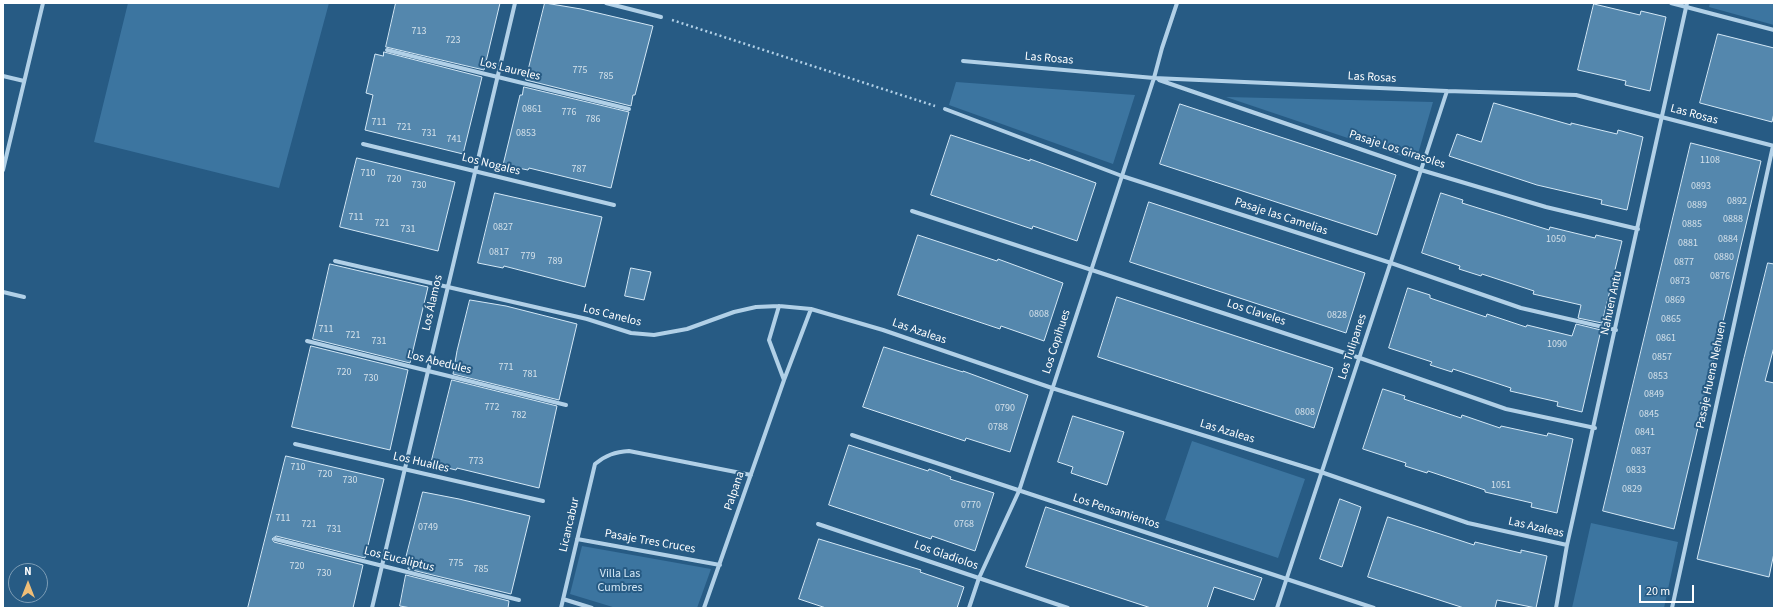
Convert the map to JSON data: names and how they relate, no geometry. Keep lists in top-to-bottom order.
{
  "streets": {
    "street": [
      "Las Rosas",
      "Los Laureles",
      "Pasaje Los Girasoles",
      "Los Nogales",
      "Pasaje las Camelias",
      "Los Álamos",
      "Nahuen Antu",
      "Los Claveles",
      "Los Canelos",
      "Las Azaleas",
      "Los Copihues",
      "Los Tulipanes",
      "Los Abedules",
      "Pasaje Huena Nehuen",
      "Los Hualles",
      "Palpana",
      "Los Pensamientos",
      "Licancabur",
      "Pasaje Tres Cruces",
      "Los Gladiolos",
      "Los Eucaliptus"
    ]
  },
  "crossings": [
    ["Las Rosas", "Pasaje Los Girasoles"],
    ["Las Rosas", "Nahuen Antu"],
    ["Las Rosas", "Los Copihues"],
    ["Las Rosas", "Los Tulipanes"],
    ["Las Rosas", "Pasaje Huena Nehuen"],
    ["Los Laureles", "Los Álamos"],
    ["Pasaje Los Girasoles", "Nahuen Antu"],
    ["Pasaje Los Girasoles", "Los Copihues"],
    ["Pasaje Los Girasoles", "Los Tulipanes"],
    ["Los Nogales", "Los Álamos"],
    ["Pasaje las Camelias", "Nahuen Antu"],
    ["Pasaje las Camelias", "Los Copihues"],
    ["Pasaje las Camelias", "Los Tulipanes"],
    ["Los Álamos", "Los Canelos"],
    ["Los Álamos", "Los Abedules"],
    ["Los Álamos", "Los Hualles"],
    ["Los Álamos", "Los Eucaliptus"],
    ["Nahuen Antu", "Los Claveles"],
    ["Nahuen Antu", "Las Azaleas"],
    ["Los Claveles", "Los Copihues"],
    ["Los Claveles", "Los Tulipanes"],
    ["Los Canelos", "Las Azaleas"],
    ["Los Canelos", "Palpana"],
    ["Las Azaleas", "Los Copihues"],
    ["Las Azaleas", "Los Tulipanes"],
    ["Los Copihues", "Los Pensamientos"],
    ["Los Copihues", "Los Gladiolos"],
    ["Los Tulipanes", "Los Pensamientos"],
    ["Palpana", "Licancabur"],
    ["Palpana", "Pasaje Tres Cruces"],
    ["Licancabur", "Pasaje Tres Cruces"]
  ],
  "parks": ["Villa Las Cumbres"],
  "house_numbers": [
    "713",
    "723",
    "775",
    "785",
    "0861",
    "776",
    "786",
    "711",
    "721",
    "731",
    "0853",
    "741",
    "1108",
    "787",
    "710",
    "720",
    "730",
    "0893",
    "0892",
    "0889",
    "711",
    "0888",
    "721",
    "0885",
    "0827",
    "731",
    "1050",
    "0884",
    "0881",
    "0817",
    "779",
    "0880",
    "789",
    "0877",
    "0876",
    "0873",
    "0869",
    "0808",
    "0828",
    "0865",
    "711",
    "721",
    "0861",
    "731",
    "1090",
    "0857",
    "771",
    "720",
    "781",
    "0853",
    "730",
    "0849",
    "772",
    "0790",
    "0808",
    "0845",
    "782",
    "0788",
    "0841",
    "0837",
    "773",
    "710",
    "0833",
    "720",
    "730",
    "1051",
    "0829",
    "0770",
    "711",
    "721",
    "0768",
    "0749",
    "731",
    "775",
    "720",
    "785",
    "730"
  ],
  "scale_bar": "20 m",
  "north": "top"
}
